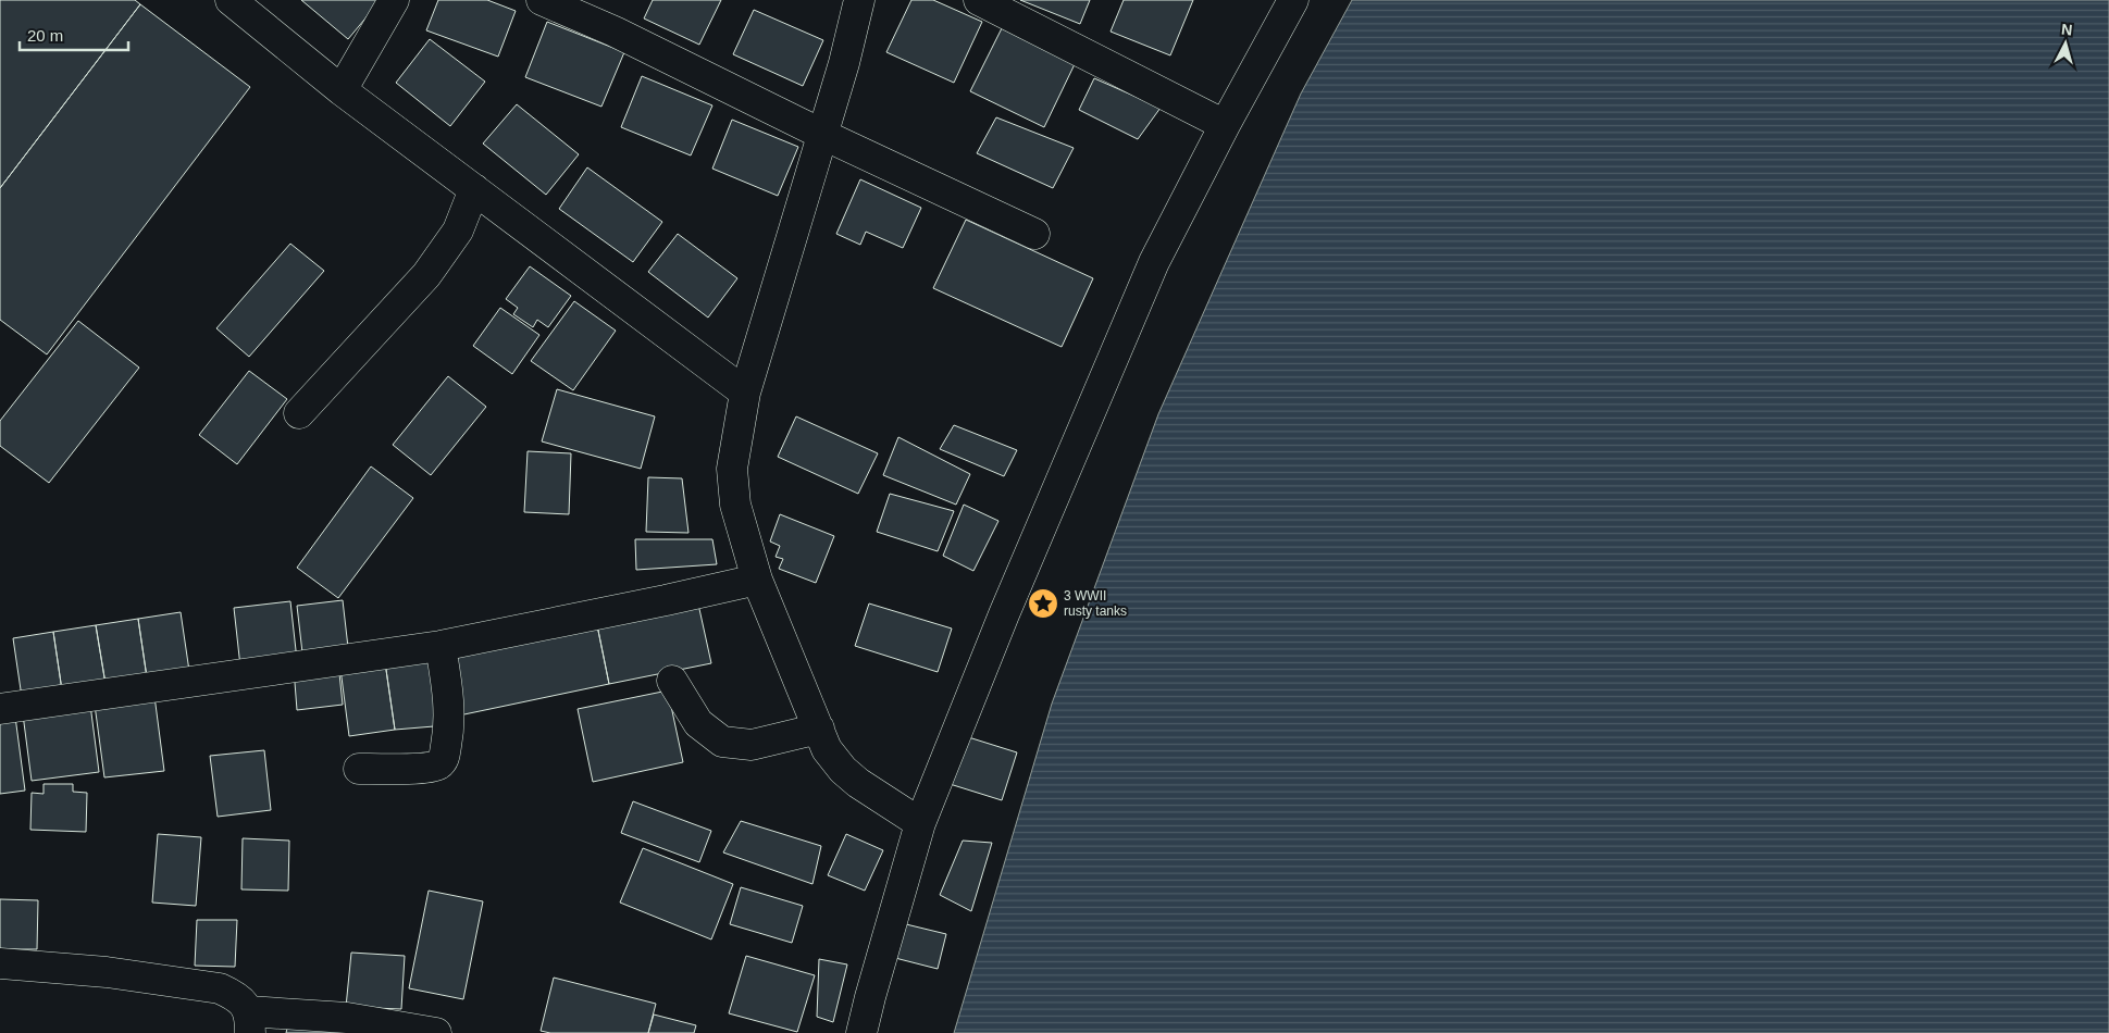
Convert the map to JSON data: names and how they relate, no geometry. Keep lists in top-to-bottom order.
{
  "places": {
    "place": ["3 WWII rusty tanks"]
  },
  "scale_bar": "20 m",
  "north": "top"
}
